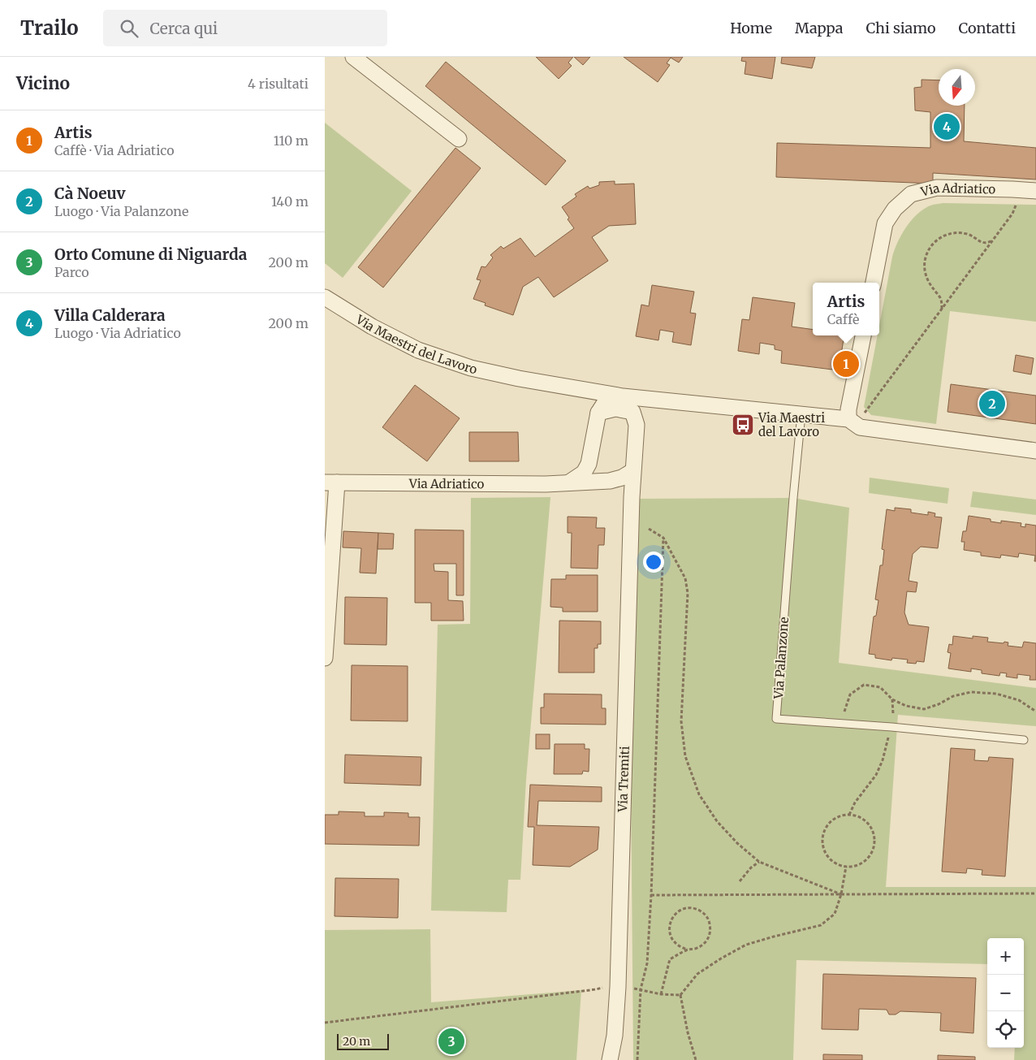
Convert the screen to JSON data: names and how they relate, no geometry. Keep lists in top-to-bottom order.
{
  "streets": {
    "street": ["Via Adriatico", "Via Maestri del Lavoro", "Via Tremiti"],
    "lane": ["Via Palanzone"]
  },
  "crossings": [
    ["Via Adriatico", "Via Tremiti"],
    ["Via Maestri del Lavoro", "Via Palanzone"]
  ],
  "places": {
    "bus stop": ["Via Maestri del Lavoro"]
  },
  "scale_bar": "20 m",
  "north": "bottom",
  "page": {
    "header": "Trailo",
    "search": "Cerca qui",
    "nav": [
      "Home",
      "Mappa",
      "Chi siamo",
      "Contatti"
    ],
    "heading": ["Vicino", "4 risultati"],
    "list": [
      {
        "mark": "1",
        "name": "Artis",
        "note": "Caffè · Via Adriatico",
        "value": "110 m"
      },
      {
        "mark": "2",
        "name": "Cà Noeuv",
        "note": "Luogo · Via Palanzone",
        "value": "140 m"
      },
      {
        "mark": "3",
        "name": "Orto Comune di Niguarda",
        "note": "Parco",
        "value": "200 m"
      },
      {
        "mark": "4",
        "name": "Villa Calderara",
        "note": "Luogo · Via Adriatico",
        "value": "200 m"
      }
    ],
    "pins": [
      "4",
      "1",
      "2",
      "3"
    ],
    "popup": ["Artis", "Caffè"],
    "map_buttons": ["+", "−"],
    "scale": "20 m"
  }
}
